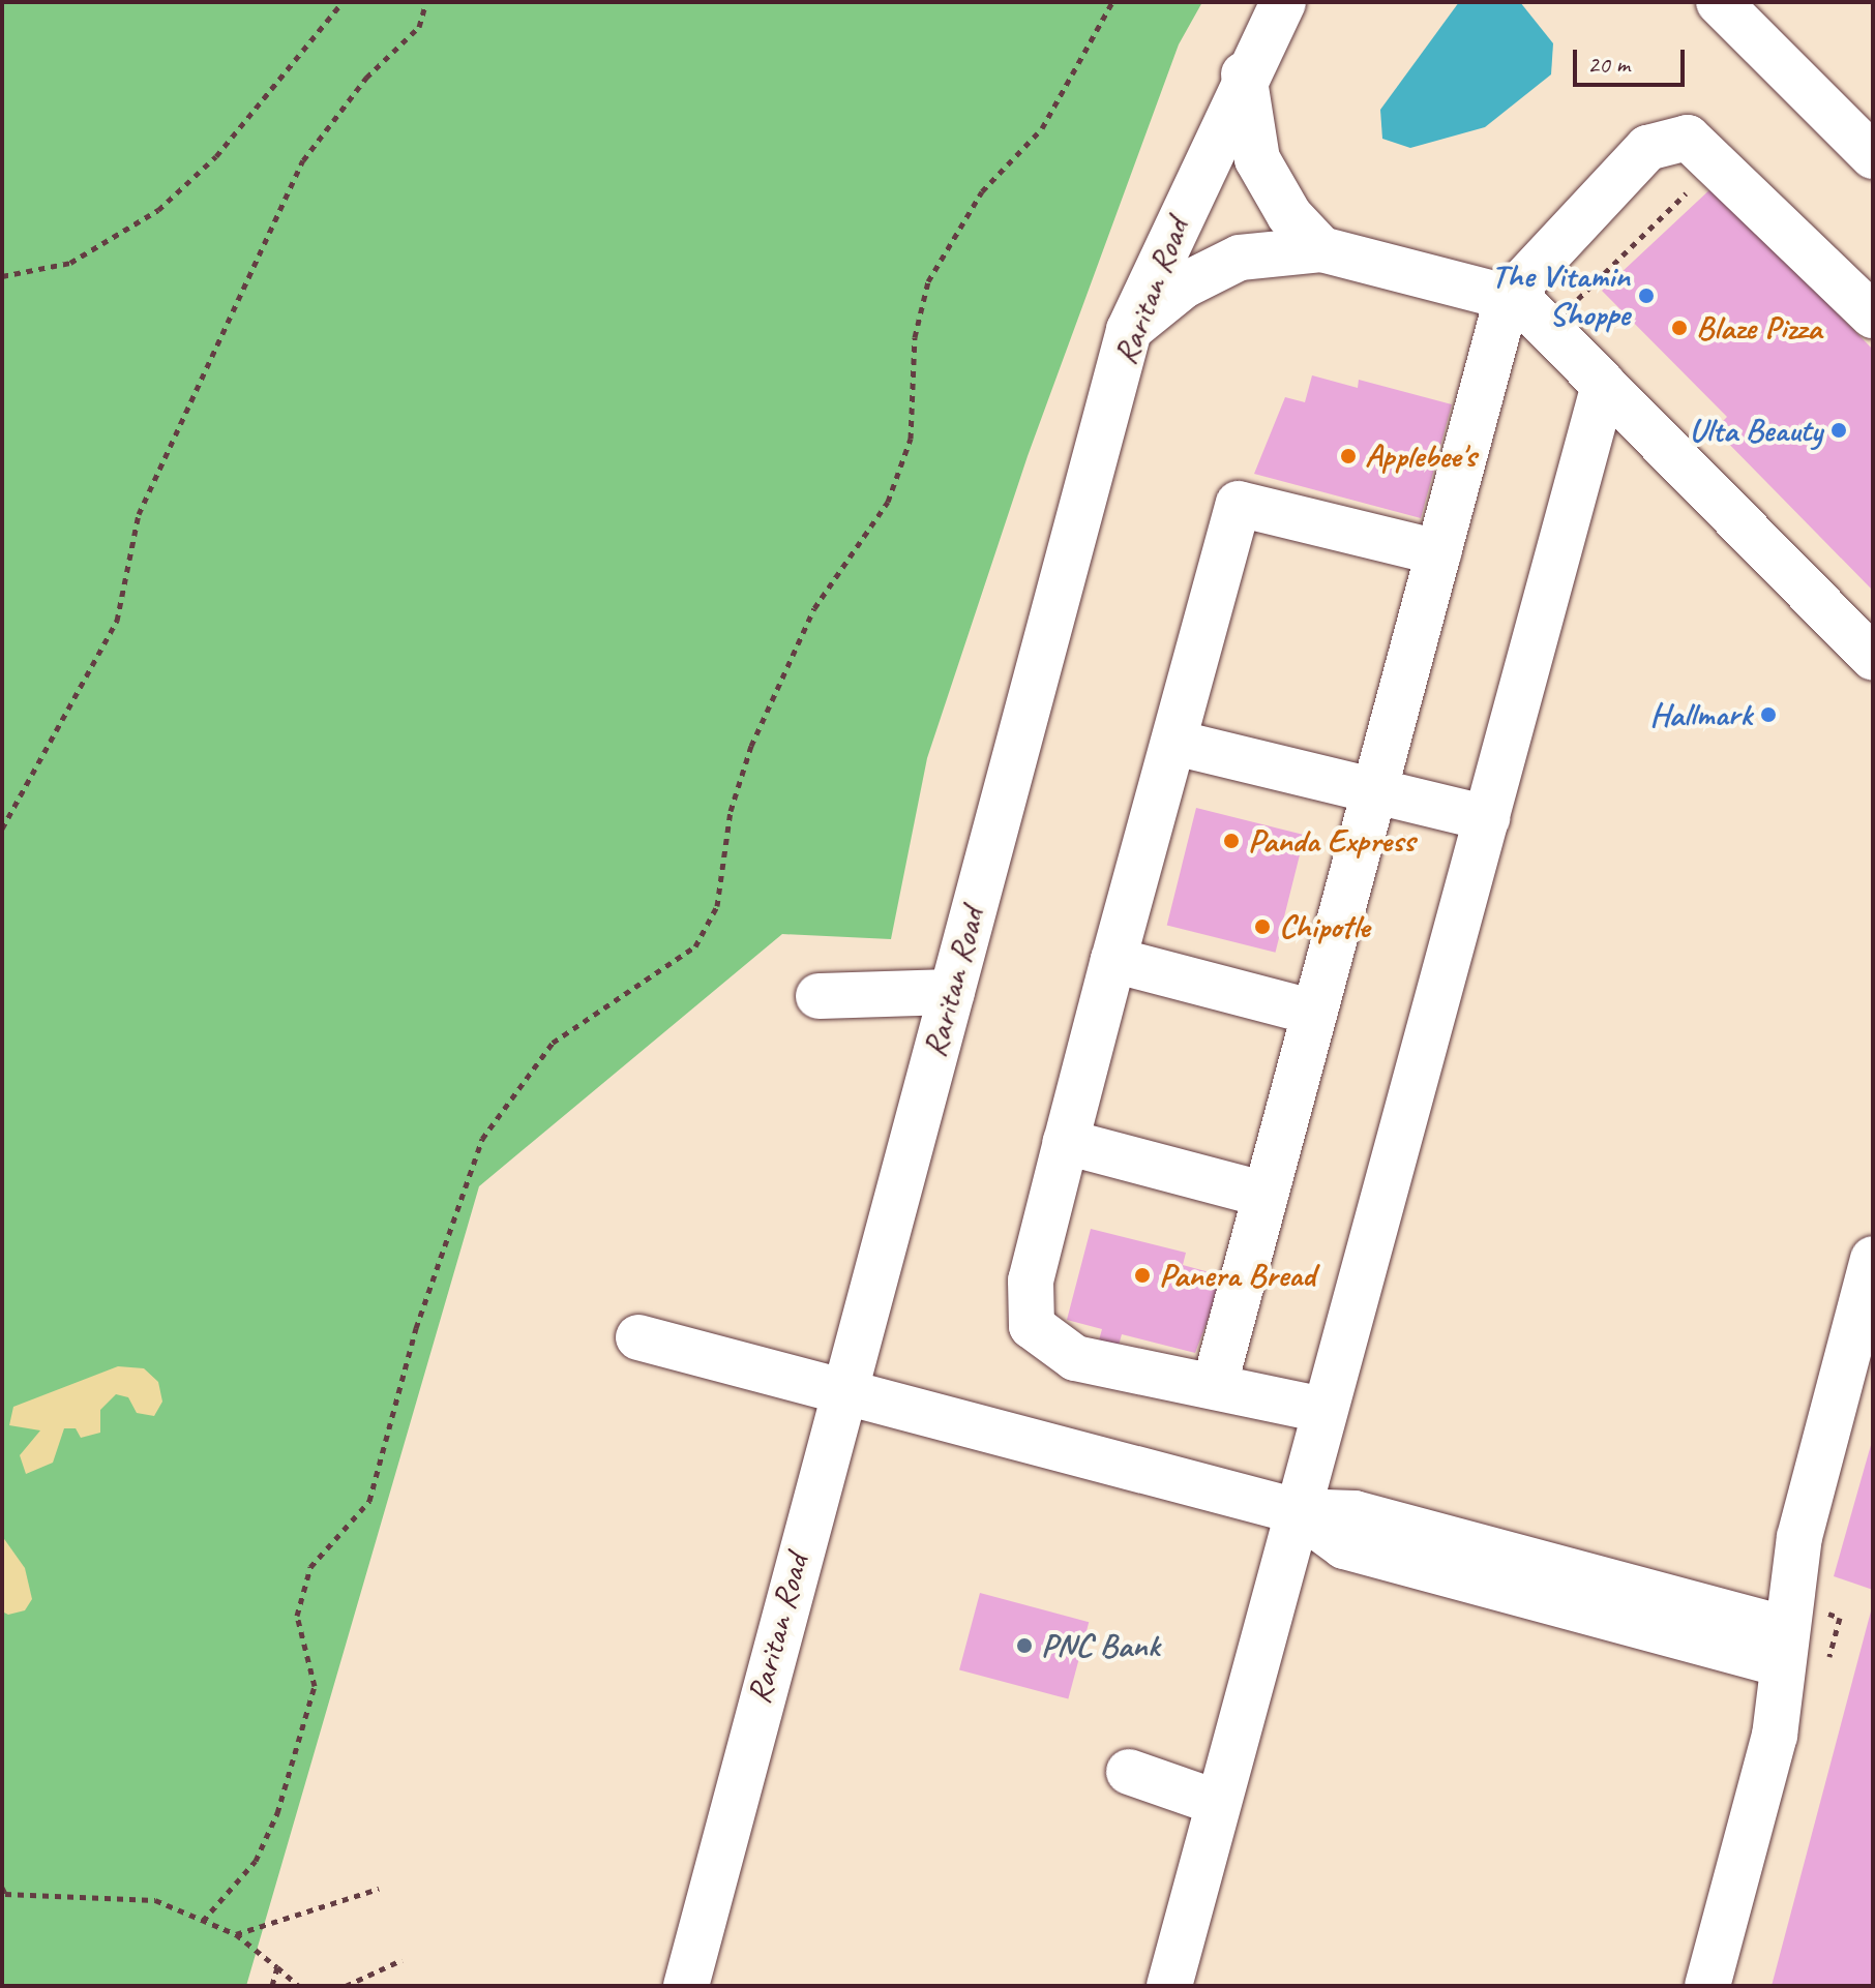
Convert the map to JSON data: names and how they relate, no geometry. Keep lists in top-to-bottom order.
{
  "streets": {
    "main road": ["Raritan Road"]
  },
  "places": [
    "The Vitamin Shoppe",
    "Blaze Pizza",
    "Ulta Beauty",
    "Applebee's",
    "Hallmark",
    "Panda Express",
    "Chipotle",
    "Panera Bread",
    "PNC Bank"
  ],
  "scale_bar": "20 m"
}
